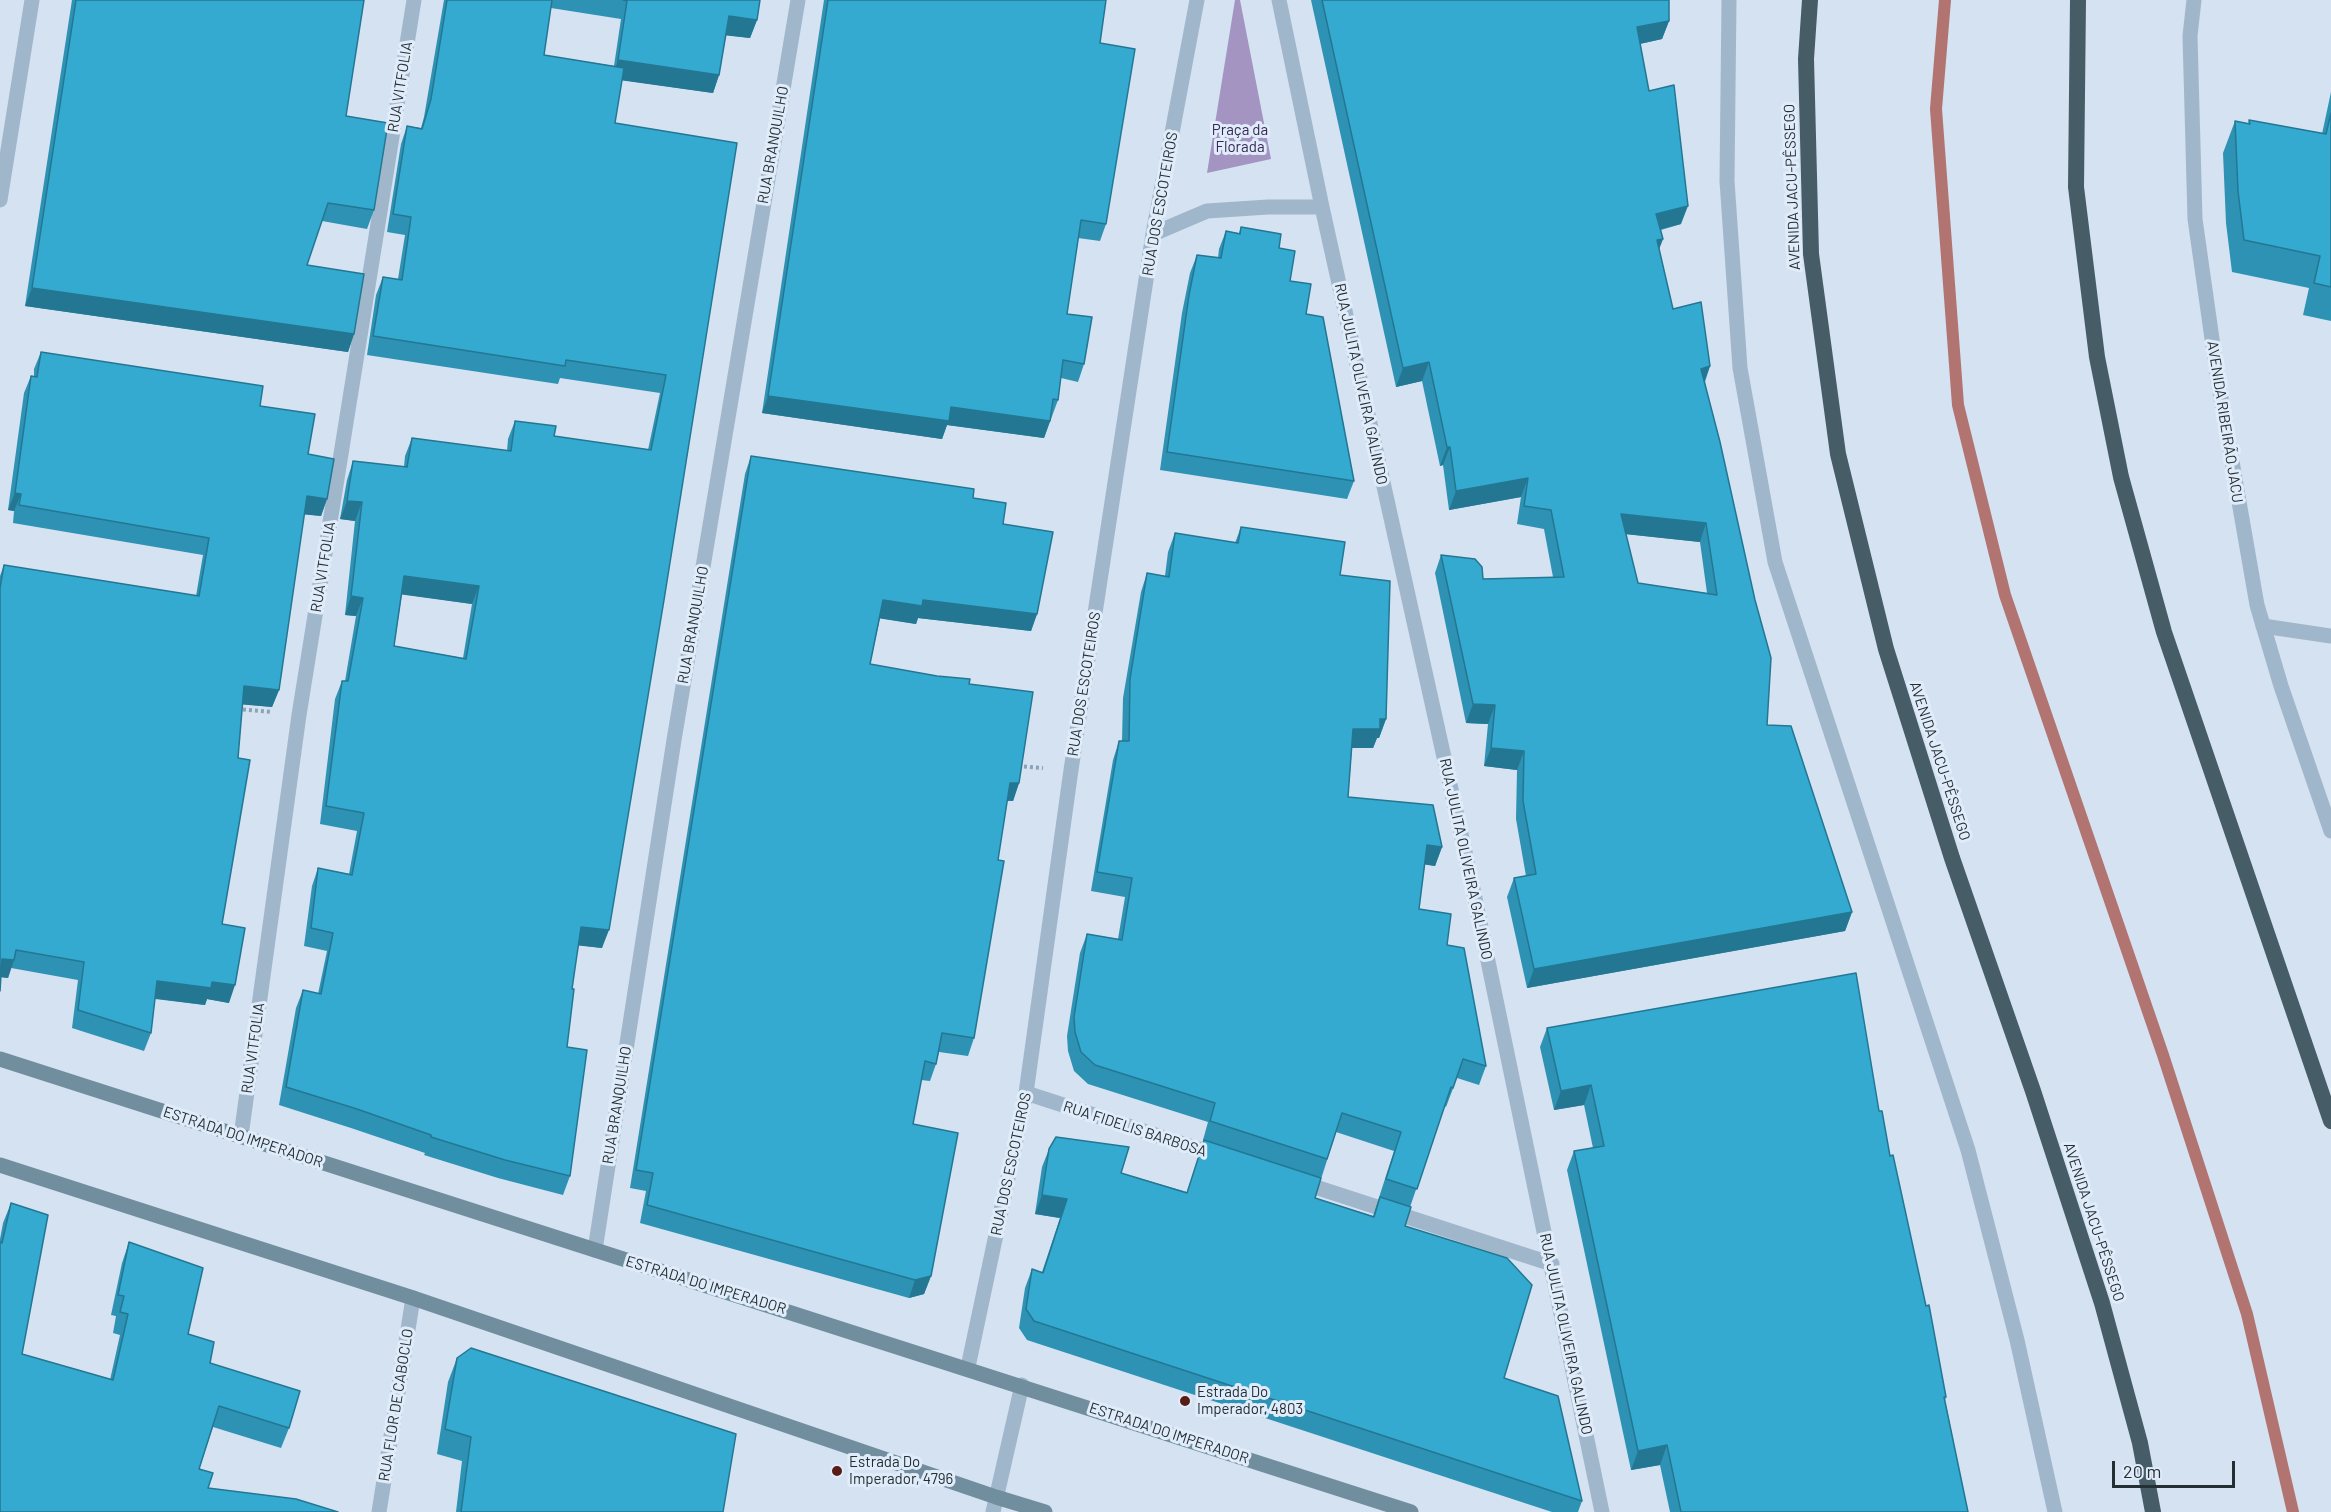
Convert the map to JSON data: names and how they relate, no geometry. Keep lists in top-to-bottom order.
{
  "streets": {
    "highway": ["AVENIDA JACU-PÊSSEGO"],
    "main road": ["ESTRADA DO IMPERADOR"],
    "street": [
      "RUA VITFOLIA",
      "RUA BRANQUILHO",
      "RUA DOS ESCOTEIROS",
      "RUA JULITA OLIVEIRA GALINDO",
      "AVENIDA RIBEIRÃO JACU",
      "RUA FIDELIS BARBOSA",
      "RUA FLOR DE CABOCLO"
    ]
  },
  "crossings": [
    ["RUA VITFOLIA", "ESTRADA DO IMPERADOR"],
    ["RUA BRANQUILHO", "ESTRADA DO IMPERADOR"],
    ["RUA DOS ESCOTEIROS", "RUA FIDELIS BARBOSA"],
    ["RUA DOS ESCOTEIROS", "ESTRADA DO IMPERADOR"]
  ],
  "parks": ["Praça da Florada"],
  "places": ["Estrada Do Imperador, 4803", "Estrada Do Imperador, 4796"],
  "scale_bar": "20 m"
}
